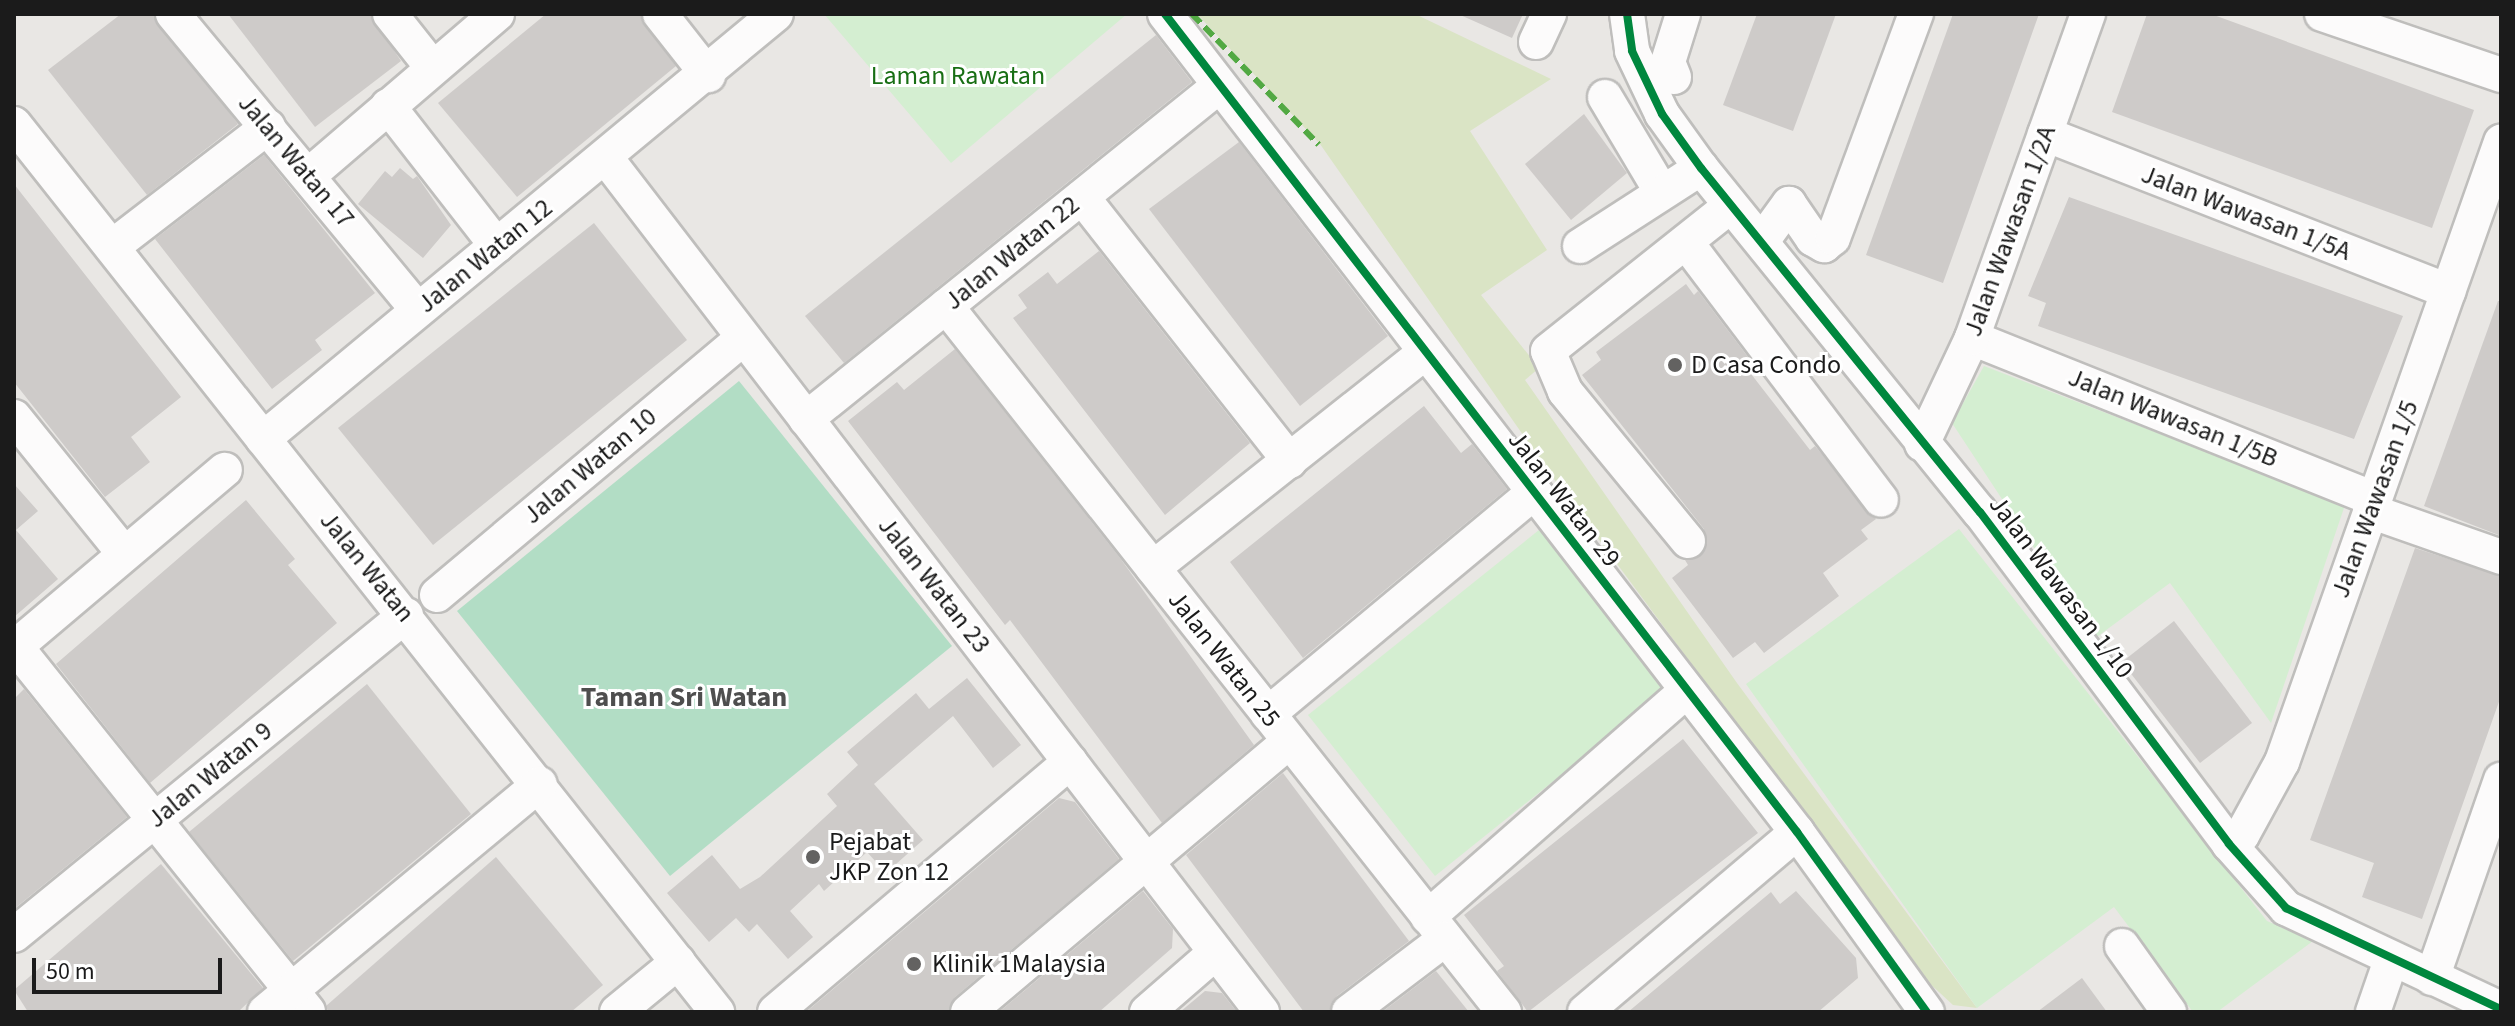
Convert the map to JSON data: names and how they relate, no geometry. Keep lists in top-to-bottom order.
{
  "streets": {
    "street": [
      "Jalan Watan 17",
      "Jalan Wawasan 1/5A",
      "Jalan Wawasan 1/2A",
      "Jalan Watan 22",
      "Jalan Watan 12",
      "Jalan Wawasan 1/5B",
      "Jalan Watan 10",
      "Jalan Watan 29",
      "Jalan Wawasan 1/5",
      "Jalan Watan",
      "Jalan Watan 23",
      "Jalan Wawasan 1/10",
      "Jalan Watan 25",
      "Jalan Watan 9"
    ]
  },
  "crossings": [
    ["Jalan Watan 17", "Jalan Watan 12"],
    ["Jalan Wawasan 1/5A", "Jalan Wawasan 1/2A"],
    ["Jalan Wawasan 1/5A", "Jalan Wawasan 1/5"],
    ["Jalan Wawasan 1/2A", "Jalan Wawasan 1/5B"],
    ["Jalan Wawasan 1/2A", "Jalan Wawasan 1/10"],
    ["Jalan Watan 22", "Jalan Watan 29"],
    ["Jalan Watan 22", "Jalan Watan 23"],
    ["Jalan Watan 22", "Jalan Watan 25"],
    ["Jalan Watan 12", "Jalan Watan"],
    ["Jalan Watan 12", "Jalan Watan 23"],
    ["Jalan Wawasan 1/5B", "Jalan Wawasan 1/5"],
    ["Jalan Watan 10", "Jalan Watan 23"],
    ["Jalan Wawasan 1/5", "Jalan Wawasan 1/10"],
    ["Jalan Watan", "Jalan Watan 9"]
  ],
  "districts": ["Taman Sri Watan"],
  "parks": ["Laman Rawatan"],
  "places": ["D Casa Condo", "Pejabat JKP Zon 12", "Klinik 1Malaysia"],
  "scale_bar": "50 m"
}
